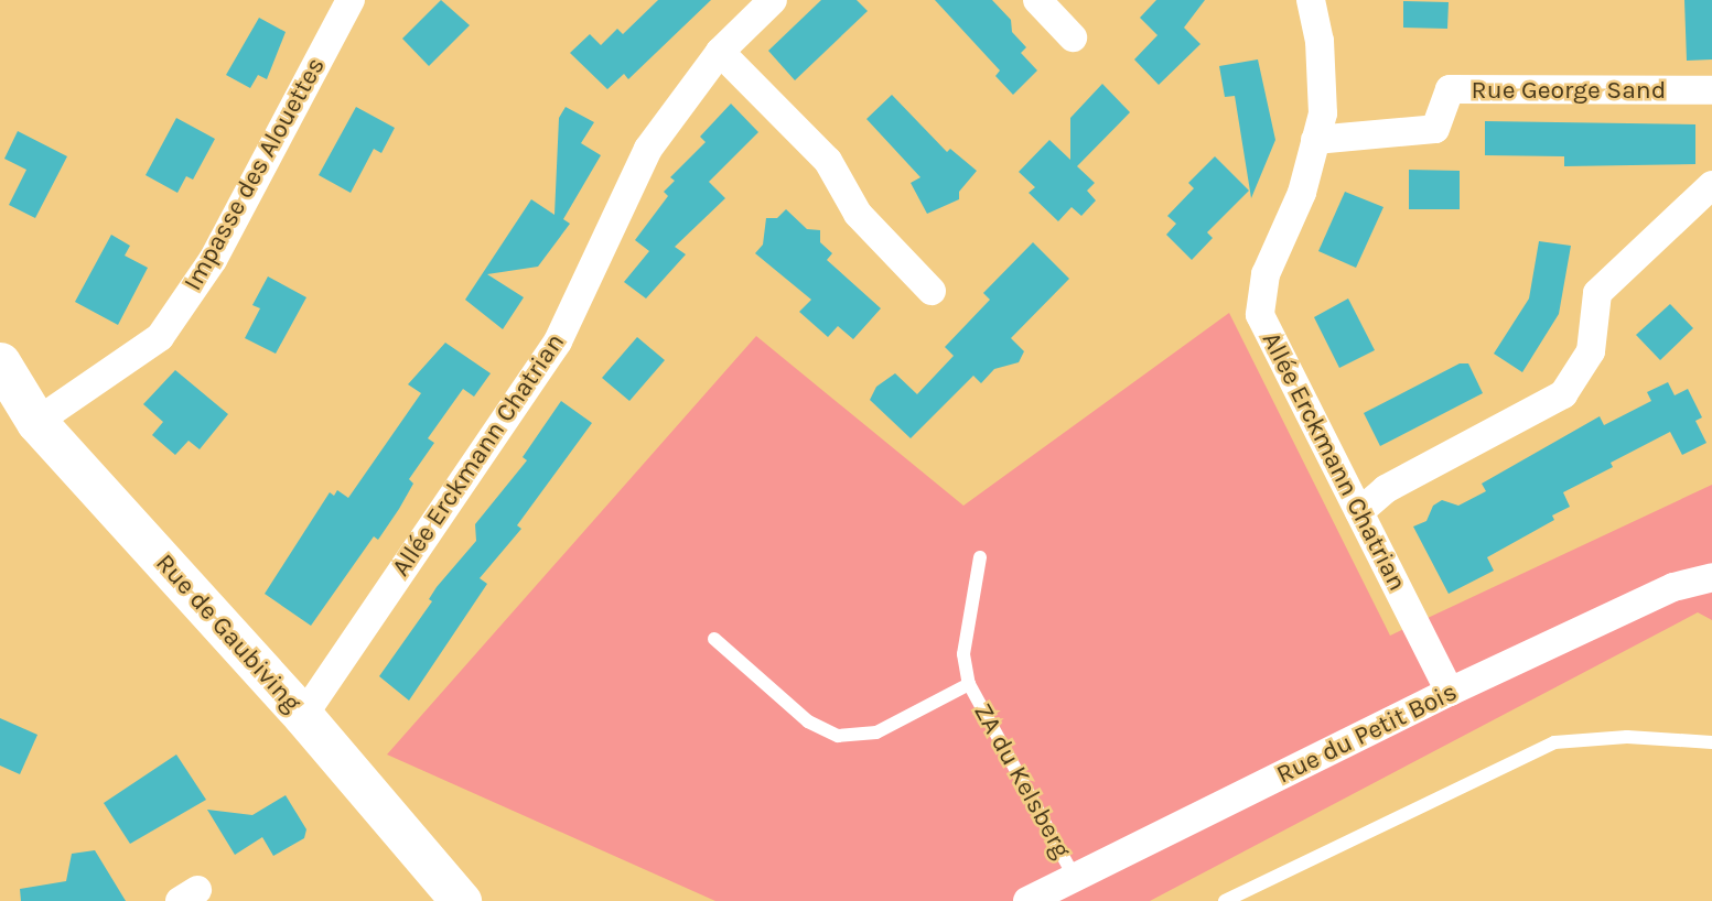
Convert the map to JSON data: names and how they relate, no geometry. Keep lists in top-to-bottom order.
{
  "streets": {
    "main road": ["Rue de Gaubiving"],
    "street": [
      "Rue George Sand",
      "Impasse des Alouettes",
      "Allée Erckmann Chatrian",
      "Rue du Petit Bois"
    ],
    "lane": ["ZA du Kelsberg"]
  },
  "crossings": [
    ["Rue George Sand", "Allée Erckmann Chatrian"],
    ["Impasse des Alouettes", "Rue de Gaubiving"],
    ["Allée Erckmann Chatrian", "Rue de Gaubiving"],
    ["Allée Erckmann Chatrian", "Rue du Petit Bois"],
    ["Rue du Petit Bois", "ZA du Kelsberg"]
  ]
}
